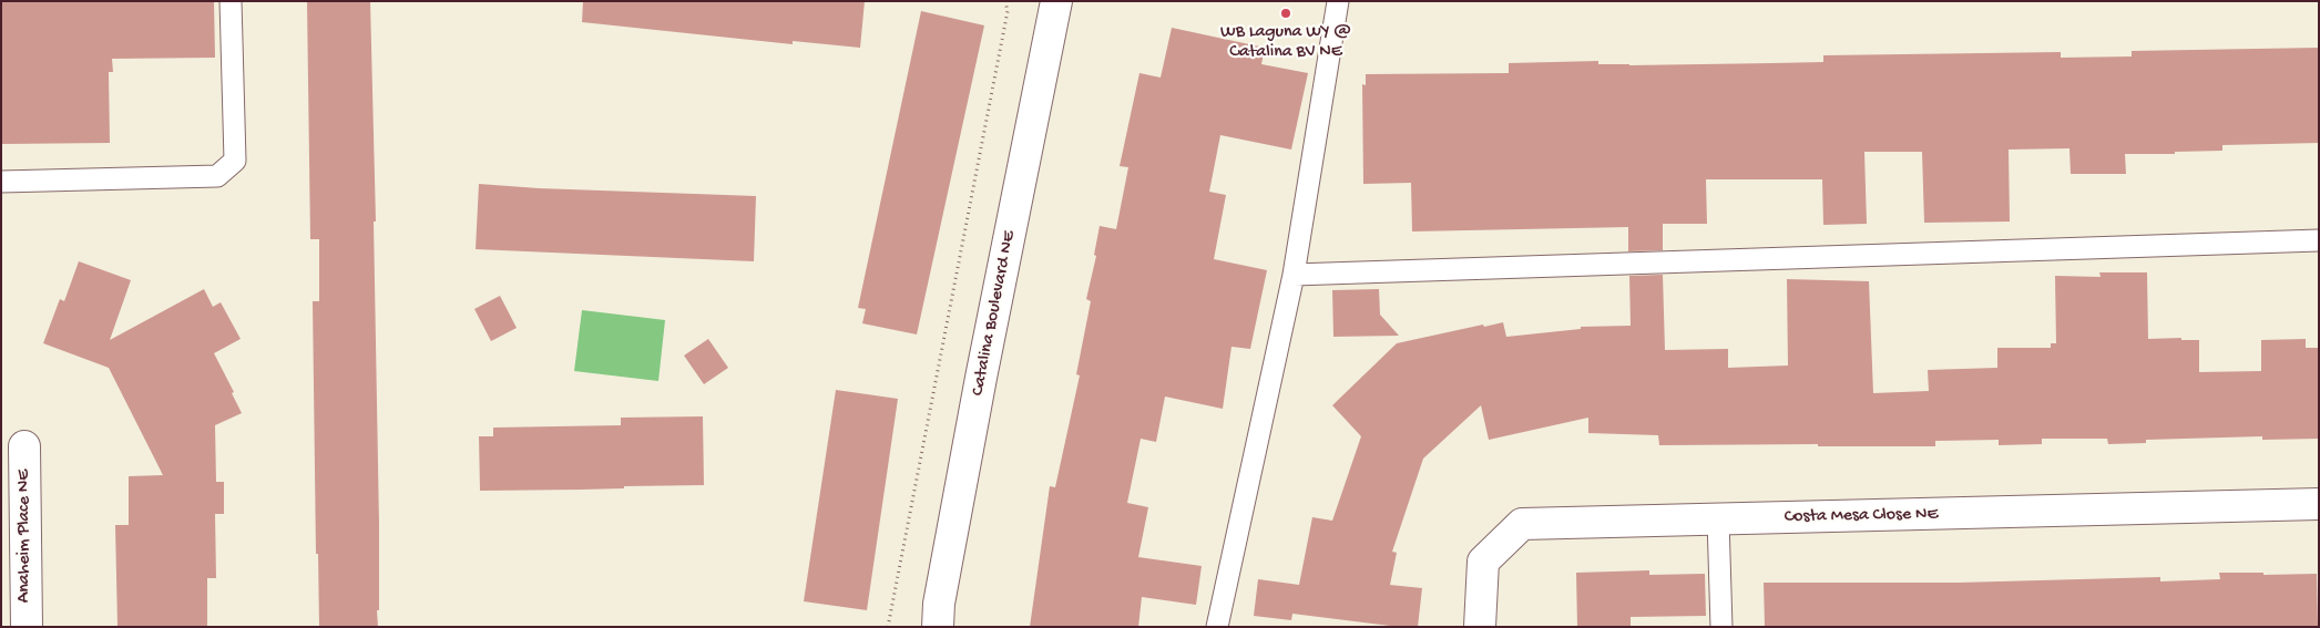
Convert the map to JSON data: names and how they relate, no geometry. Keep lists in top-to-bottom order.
{
  "streets": {
    "street": ["Catalina Boulevard NE", "Costa Mesa Close NE", "Anaheim Place NE"]
  },
  "places": ["WB Laguna WY @ Catalina BV NE"]
}
